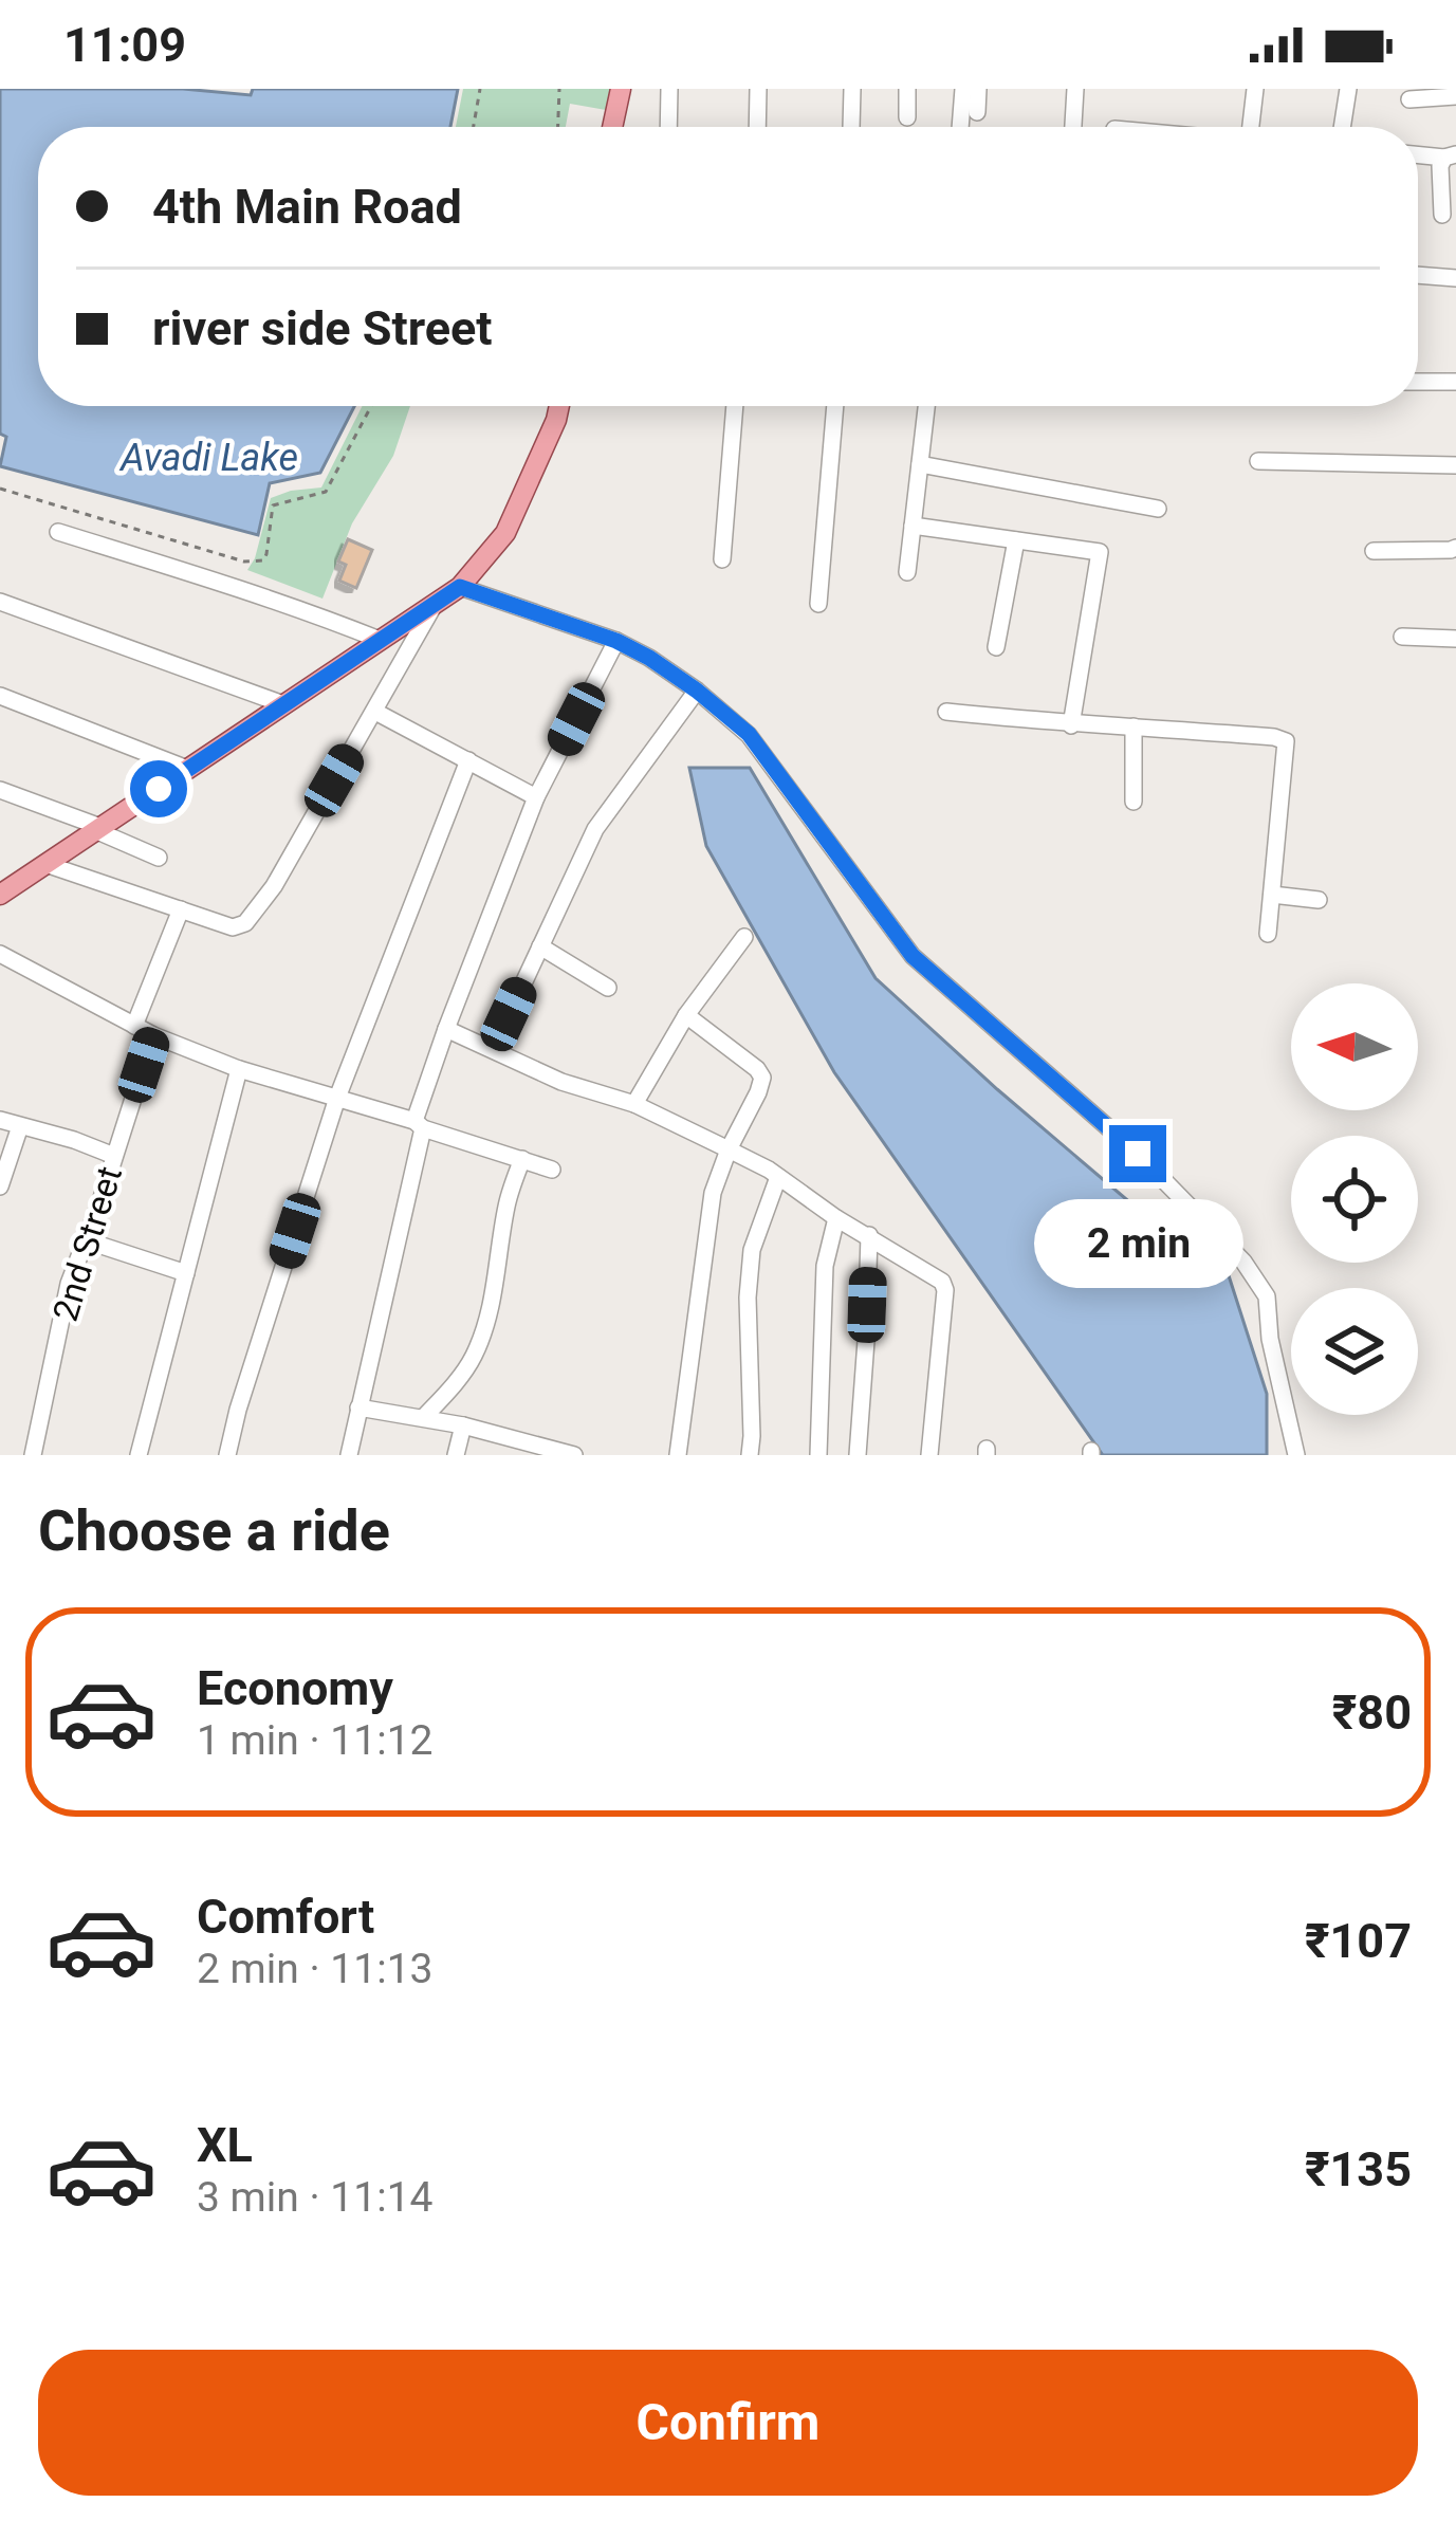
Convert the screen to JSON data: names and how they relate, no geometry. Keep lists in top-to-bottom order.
{
  "streets": {
    "street": ["2nd Street"]
  },
  "water": ["Avadi Lake"],
  "north": "left",
  "page": {
    "status": "11:09",
    "banner": ["4th Main Road", "river side Street"],
    "bubble": "2 min",
    "heading": "Choose a ride",
    "list": [
      {
        "name": "Economy",
        "note": "1 min · 11:12",
        "value": "₹80"
      },
      {
        "name": "Comfort",
        "note": "2 min · 11:13",
        "value": "₹107"
      },
      {
        "name": "XL",
        "note": "3 min · 11:14",
        "value": "₹135"
      }
    ],
    "buttons": "Confirm"
  }
}
